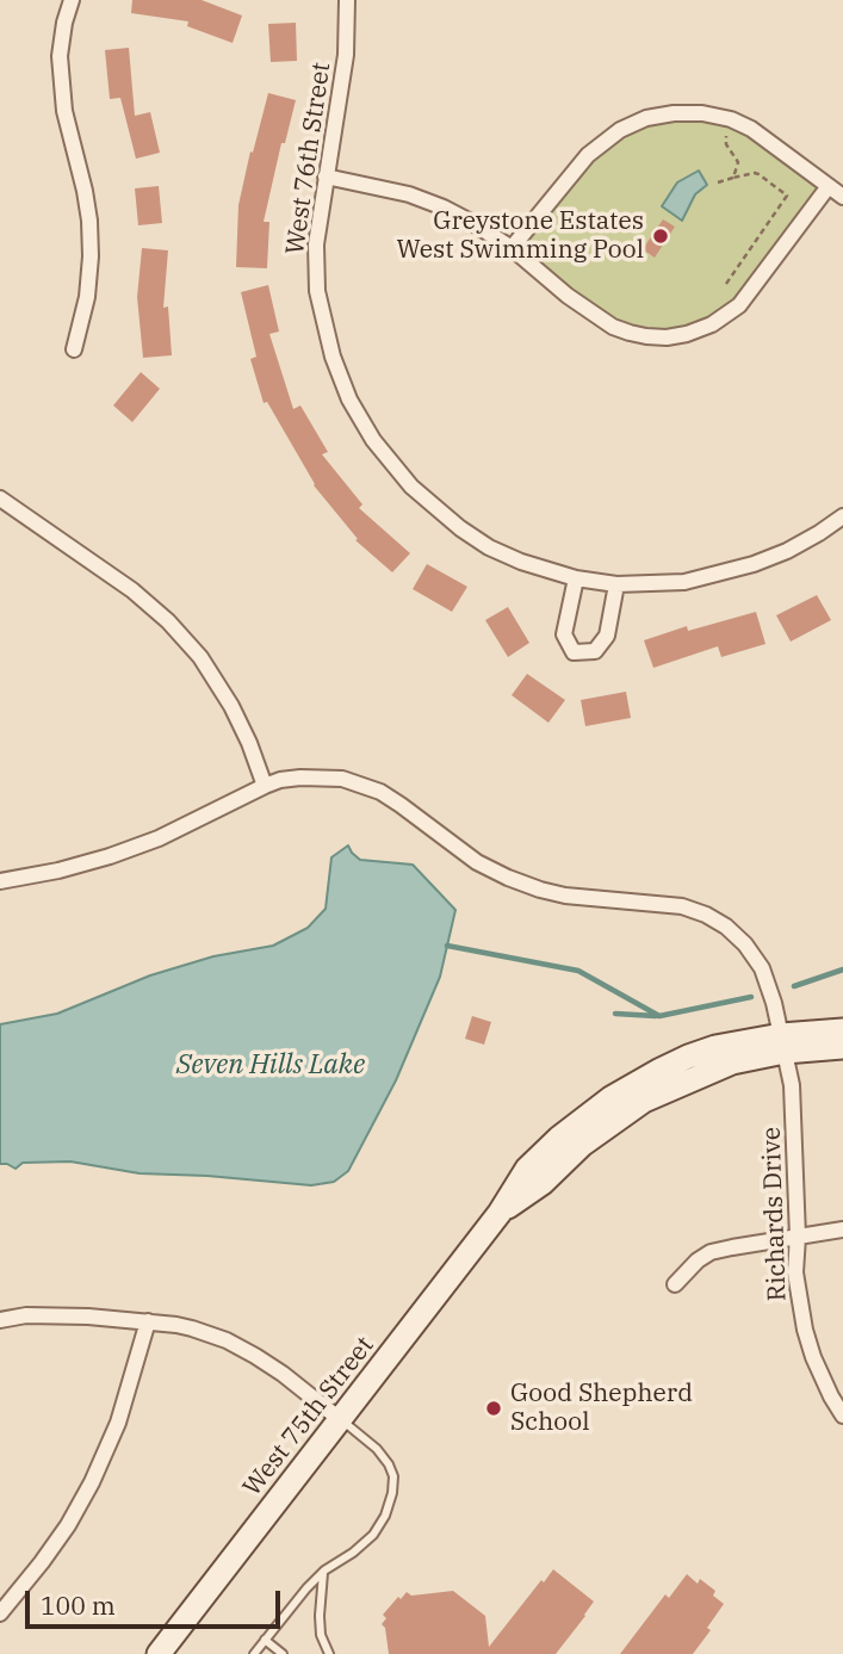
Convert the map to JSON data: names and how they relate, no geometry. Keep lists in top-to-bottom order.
{
  "streets": {
    "main road": ["West 75th Street"],
    "street": ["West 76th Street", "Richards Drive"]
  },
  "crossings": [
    ["Richards Drive", "West 75th Street"]
  ],
  "water": ["Seven Hills Lake"],
  "places": ["Greystone Estates West Swimming Pool", "Good Shepherd School"],
  "scale_bar": "100 m"
}
